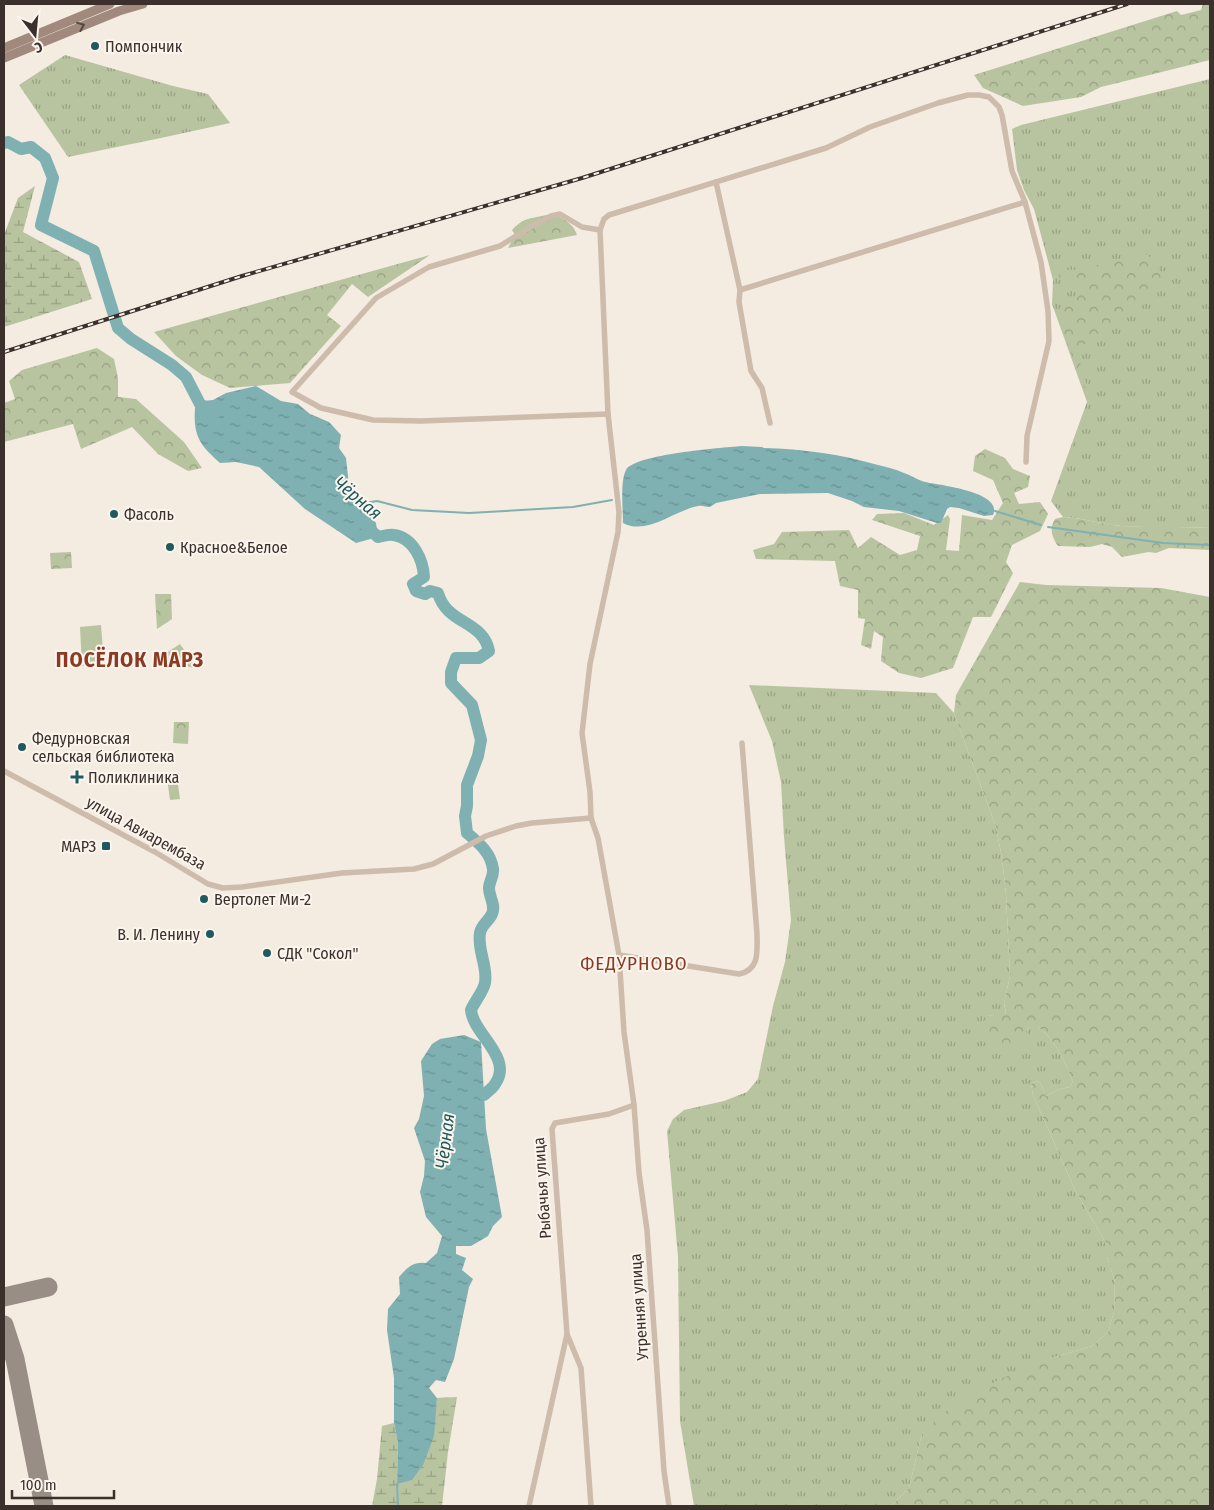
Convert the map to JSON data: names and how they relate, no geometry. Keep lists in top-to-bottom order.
{
  "streets": {
    "street": ["улица Авиарембаза", "Рыбачья улица", "Утренняя улица"]
  },
  "crossings": [
    ["улица Авиарембаза", "Утренняя улица"],
    ["Рыбачья улица", "Утренняя улица"]
  ],
  "districts": ["ПОСЁЛОК МАРЗ", "ФЕДУРНОВО"],
  "water": ["Чёрная"],
  "places": {
    "other": [
      "Помпончик",
      "Фасоль",
      "Красное&Белое",
      "Федурновская сельская библиотека",
      "Вертолет Ми-2",
      "В. И. Ленину",
      "СДК \"Сокол\""
    ],
    "health": ["Поликлиника"],
    "transit": ["МАРЗ"]
  },
  "scale_bar": "100 m",
  "north": "bottom"
}
